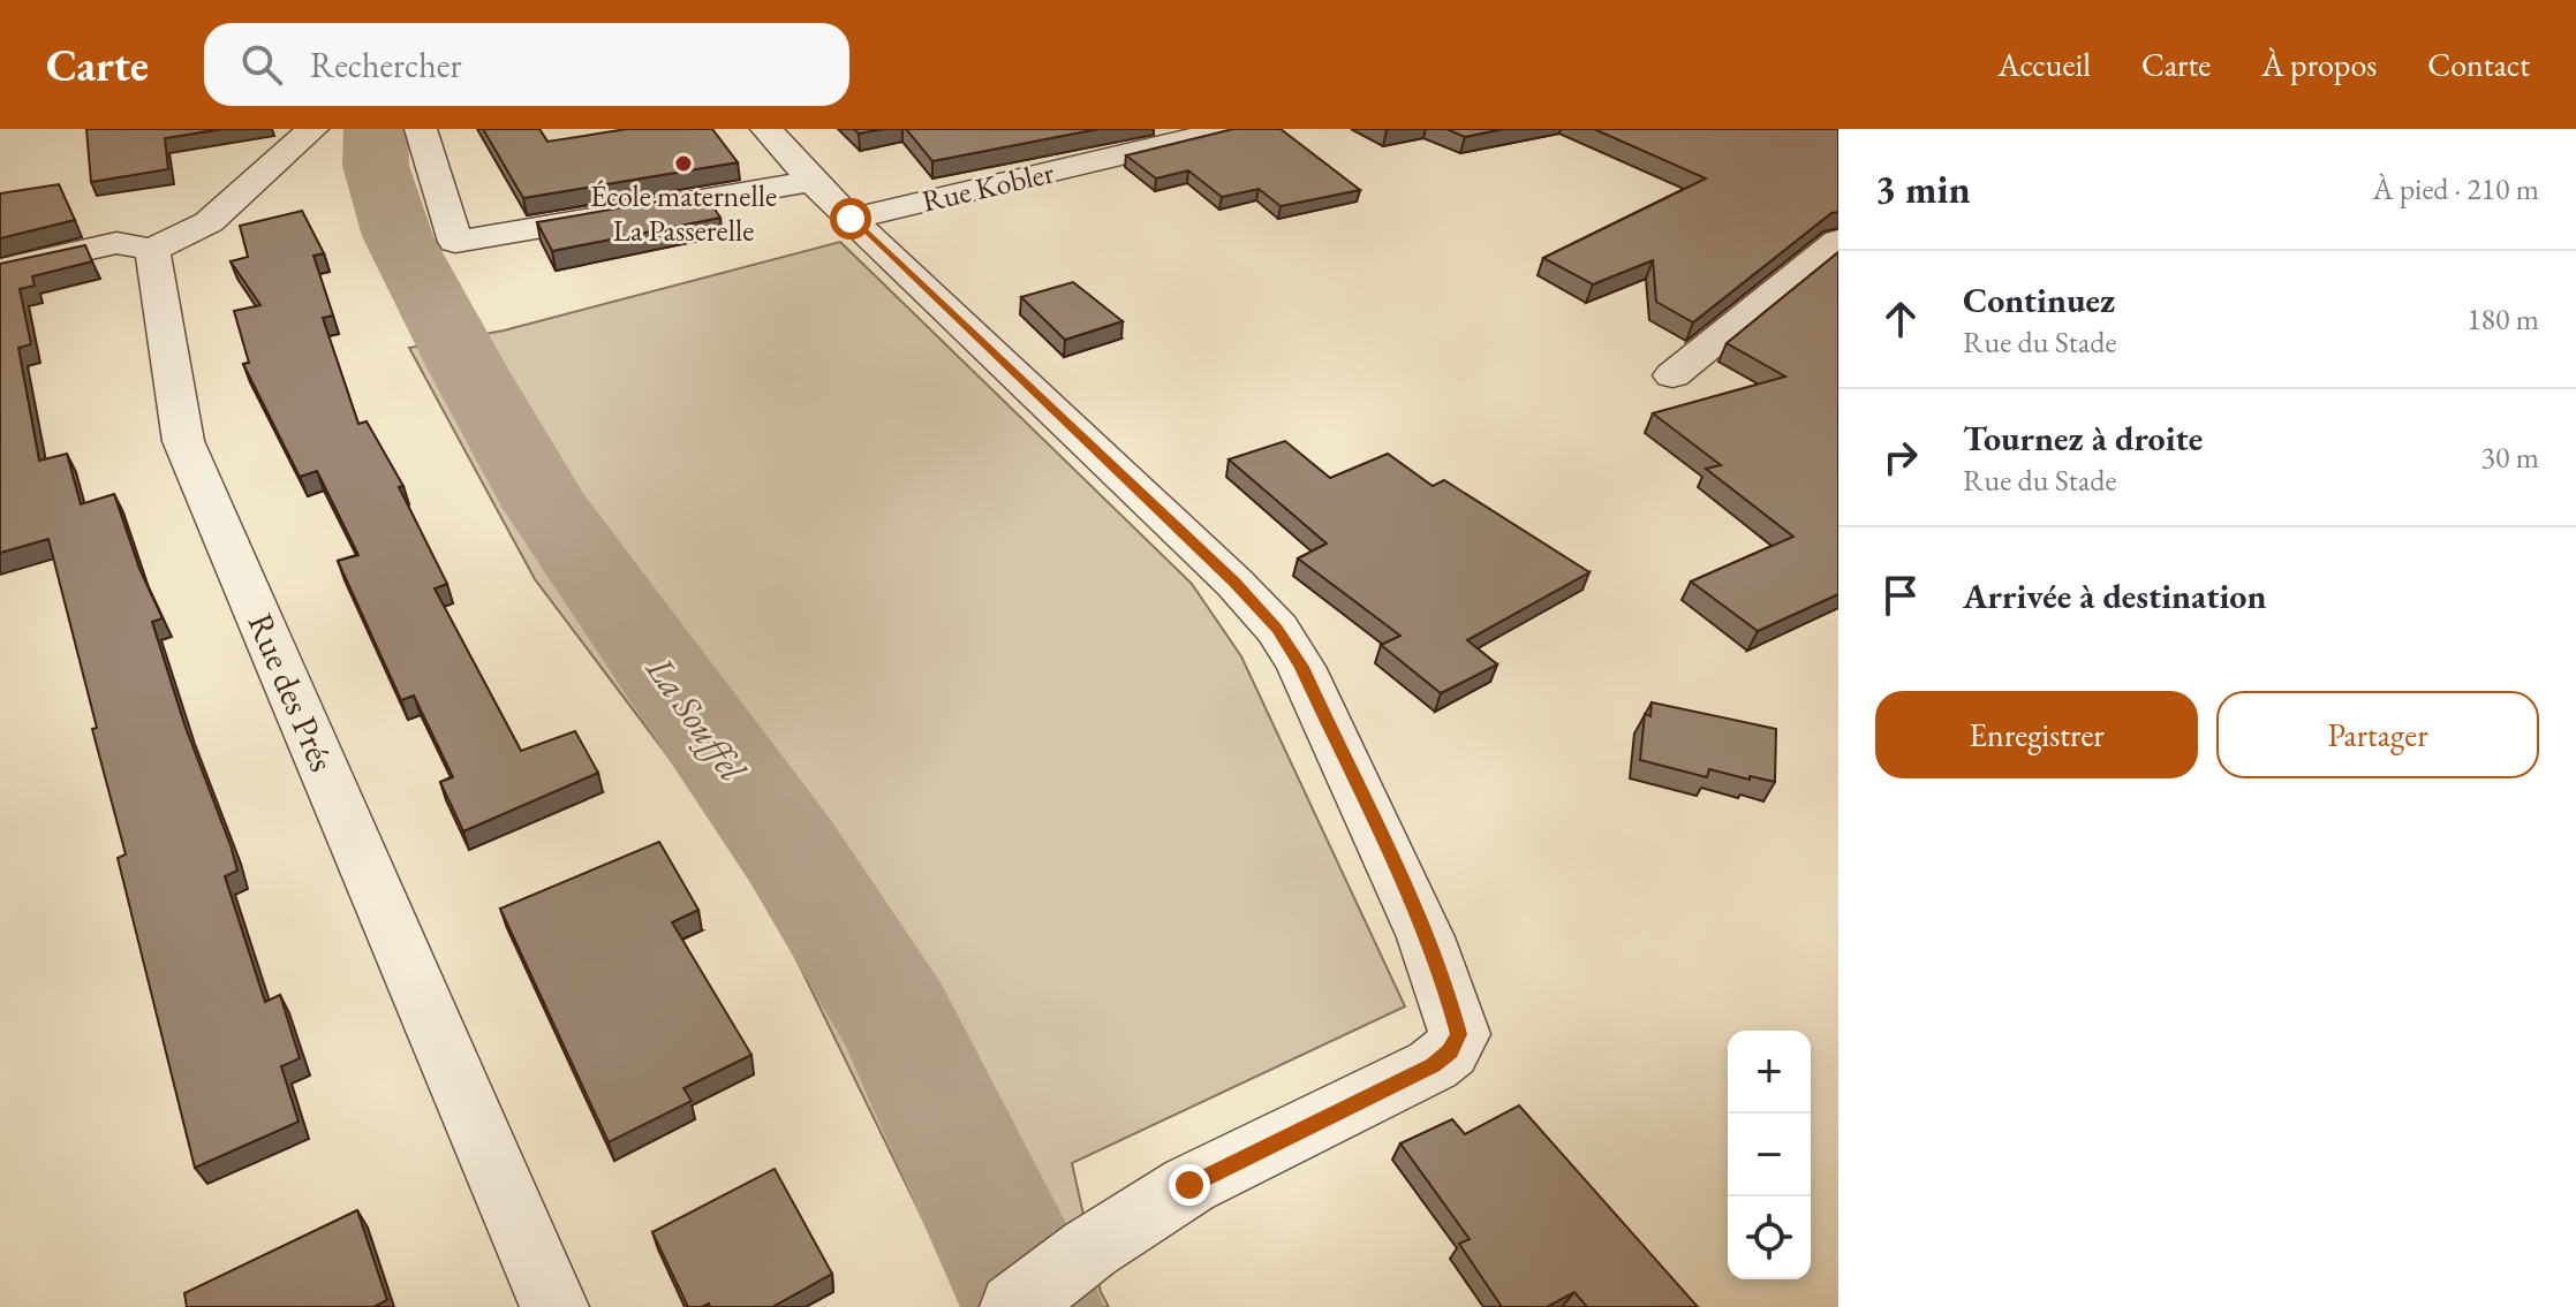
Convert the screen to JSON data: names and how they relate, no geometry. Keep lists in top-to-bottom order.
{
  "streets": {
    "street": ["Rue Kobler", "Rue des Prés"]
  },
  "water": ["La Souffel"],
  "places": ["École maternelle La Passerelle"],
  "page": {
    "header": "Carte",
    "search": "Rechercher",
    "nav": [
      "Accueil",
      "Carte",
      "À propos",
      "Contact"
    ],
    "heading": ["3 min", "À pied · 210 m"],
    "list": [
      ["Continuez", "Rue du Stade", "180 m"],
      ["Tournez à droite", "Rue du Stade", "30 m"],
      "Arrivée à destination"
    ],
    "buttons": ["Enregistrer", "Partager"],
    "map_buttons": ["+", "−"]
  }
}
